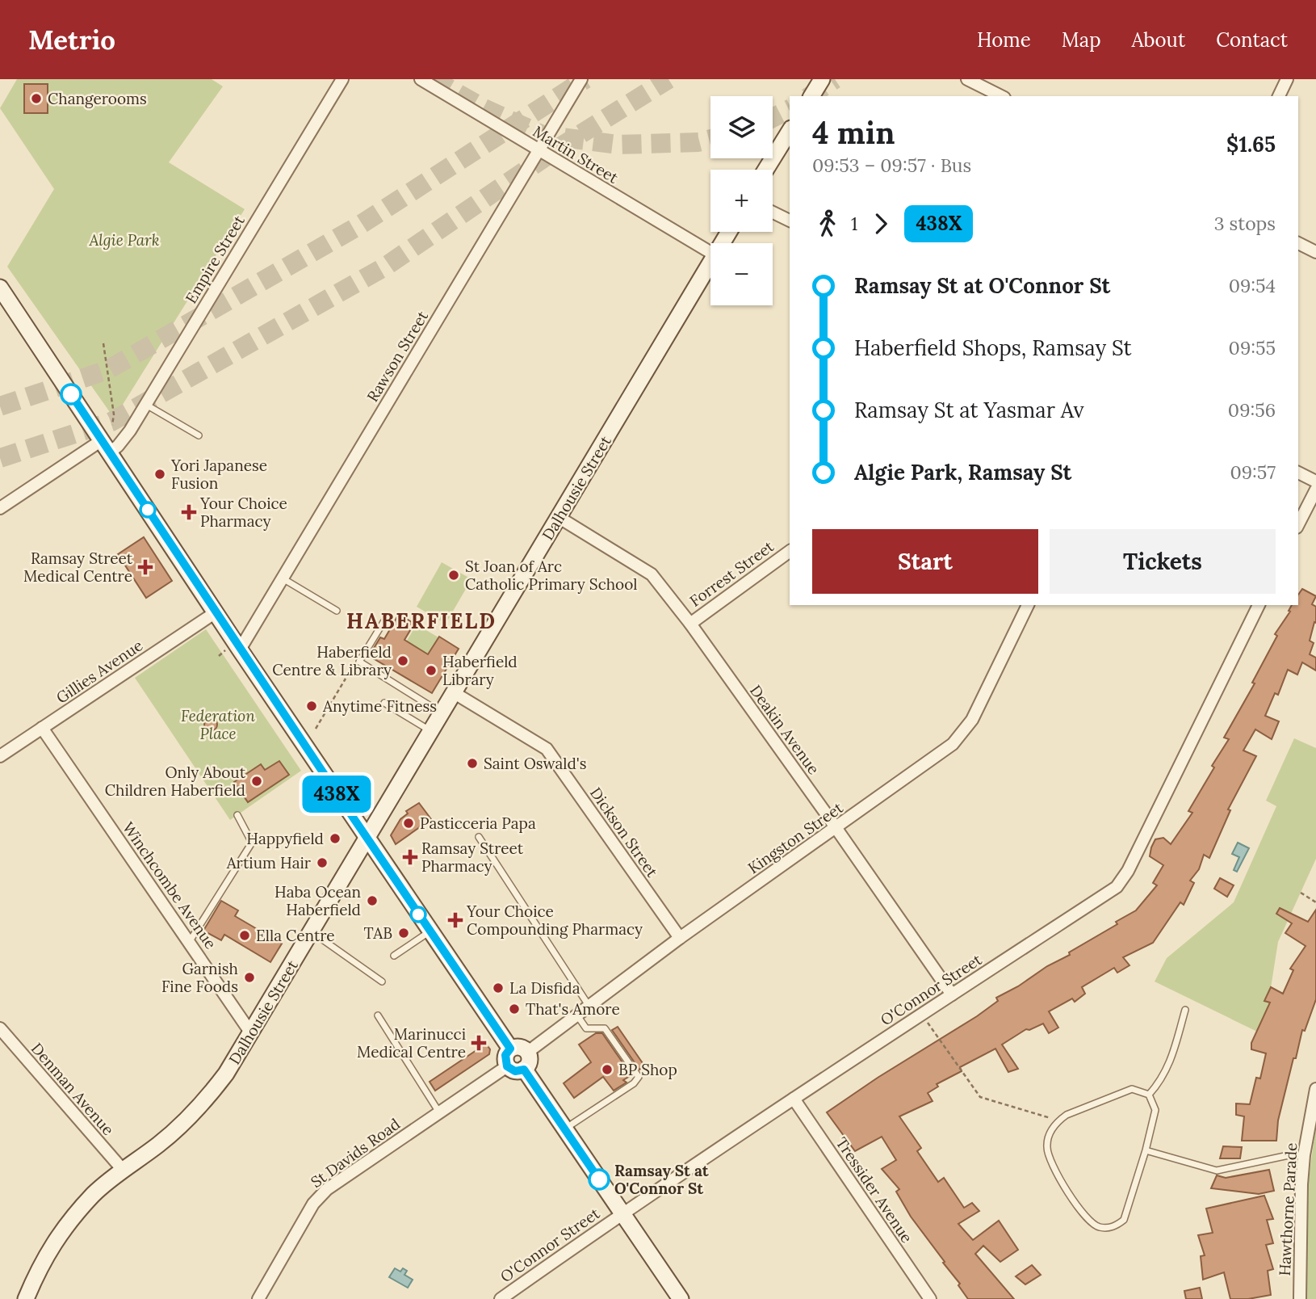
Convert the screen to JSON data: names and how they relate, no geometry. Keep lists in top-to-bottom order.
{
  "streets": {
    "street": [
      "Martin Street",
      "Empire Street",
      "Rawson Street",
      "Dalhousie Street",
      "Forrest Street",
      "Gillies Avenue",
      "Deakin Avenue",
      "Dickson Street",
      "Kingston Street",
      "Winchcombe Avenue",
      "O'Connor Street",
      "Denman Avenue",
      "St Davids Road",
      "Tressider Avenue",
      "Hawthorne Parade"
    ]
  },
  "crossings": [
    ["Martin Street", "Rawson Street"],
    ["Dalhousie Street", "Deakin Avenue"],
    ["Dalhousie Street", "Dickson Street"],
    ["Dalhousie Street", "Winchcombe Avenue"],
    ["Dalhousie Street", "Denman Avenue"],
    ["Forrest Street", "Deakin Avenue"],
    ["Gillies Avenue", "Winchcombe Avenue"],
    ["Deakin Avenue", "Kingston Street"],
    ["Deakin Avenue", "O'Connor Street"],
    ["Dickson Street", "Kingston Street"],
    ["Kingston Street", "St Davids Road"],
    ["O'Connor Street", "Tressider Avenue"]
  ],
  "districts": ["HABERFIELD"],
  "parks": ["Algie Park", "Federation Place"],
  "places": {
    "other": [
      "Changerooms",
      "Yori Japanese Fusion",
      "St Joan of Arc Catholic Primary School",
      "Haberfield Centre & Library",
      "Haberfield Library",
      "Anytime Fitness",
      "Saint Oswald's",
      "Only About Children Haberfield",
      "Pasticceria Papa",
      "Happyfield",
      "Artium Hair",
      "Haba Ocean Haberfield",
      "TAB",
      "Ella Centre",
      "Garnish Fine Foods",
      "La Disfida",
      "That's Amore",
      "BP Shop",
      "Ramsay St at O'Connor St"
    ],
    "health": [
      "Your Choice Pharmacy",
      "Ramsay Street Medical Centre",
      "Ramsay Street Pharmacy",
      "Your Choice Compounding Pharmacy",
      "Marinucci Medical Centre"
    ]
  },
  "lines": ["bus line 438X"],
  "page": {
    "header": "Metrio",
    "nav": [
      "Home",
      "Map",
      "About",
      "Contact"
    ],
    "on_map": "438X",
    "map_buttons": ["+", "−"],
    "heading": ["4 min", "09:53 – 09:57 · Bus", "$1.65"],
    "legs": ["1", "438X", "3 stops"],
    "list": [
      {
        "name": "Ramsay St at O'Connor St",
        "value": "09:54"
      },
      {
        "name": "Haberfield Shops, Ramsay St",
        "value": "09:55"
      },
      {
        "name": "Ramsay St at Yasmar Av",
        "value": "09:56"
      },
      {
        "name": "Algie Park, Ramsay St",
        "value": "09:57"
      }
    ],
    "buttons": ["Start", "Tickets"]
  }
}
